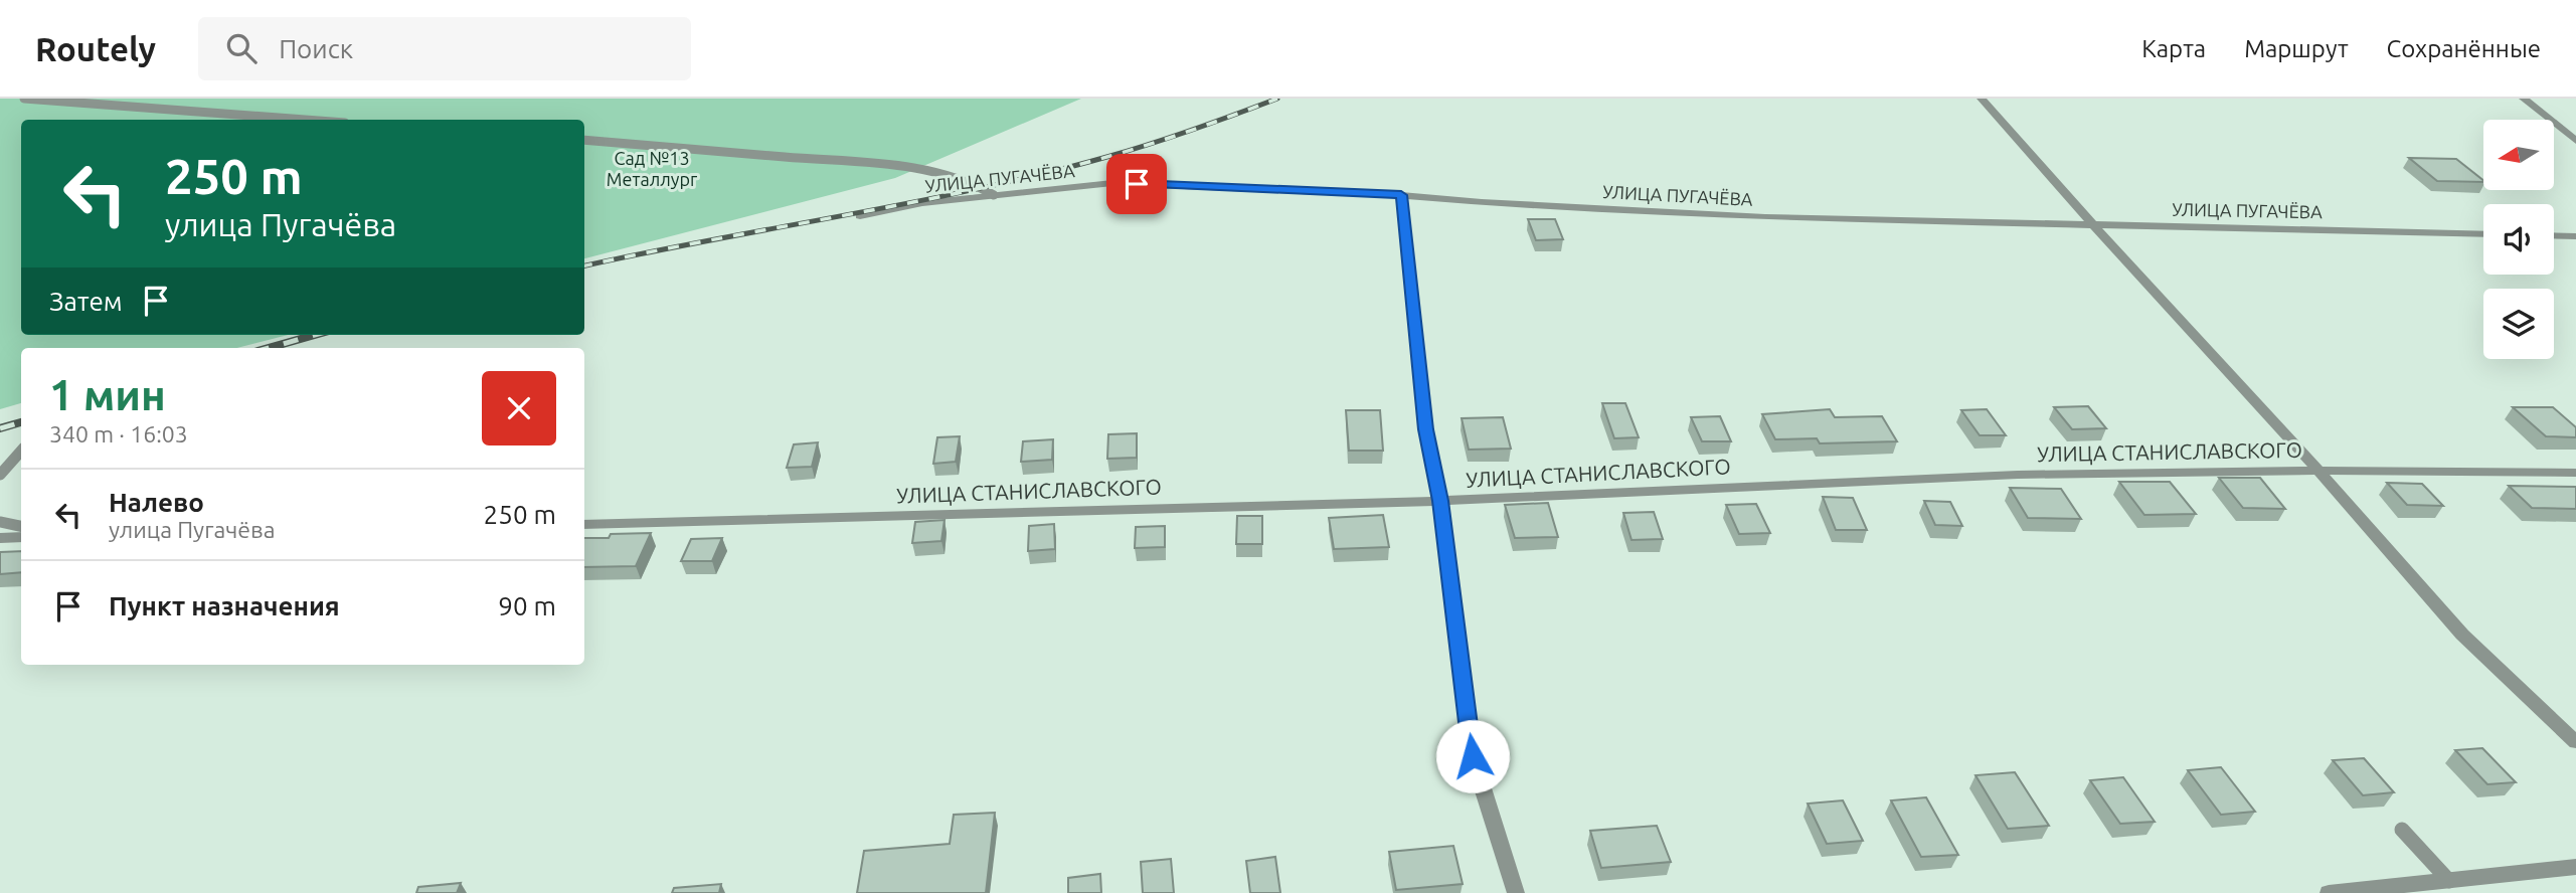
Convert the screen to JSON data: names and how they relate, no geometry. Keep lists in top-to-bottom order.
{
  "streets": {
    "street": ["УЛИЦА ПУГАЧЁВА", "УЛИЦА СТАНИСЛАВСКОГО"]
  },
  "parks": ["Сад №13 Металлург"],
  "north": "left",
  "page": {
    "header": "Routely",
    "search": "Поиск",
    "nav": ["Карта", "Маршрут", "Сохранённые"],
    "turn": ["250 m", "улица Пугачёва"],
    "then": "Затем",
    "heading": ["1 мин", "340 m · 16:03"],
    "list": [
      {
        "name": "Налево",
        "note": "улица Пугачёва",
        "value": "250 m"
      },
      {
        "name": "Пункт назначения",
        "value": "90 m"
      }
    ]
  }
}
